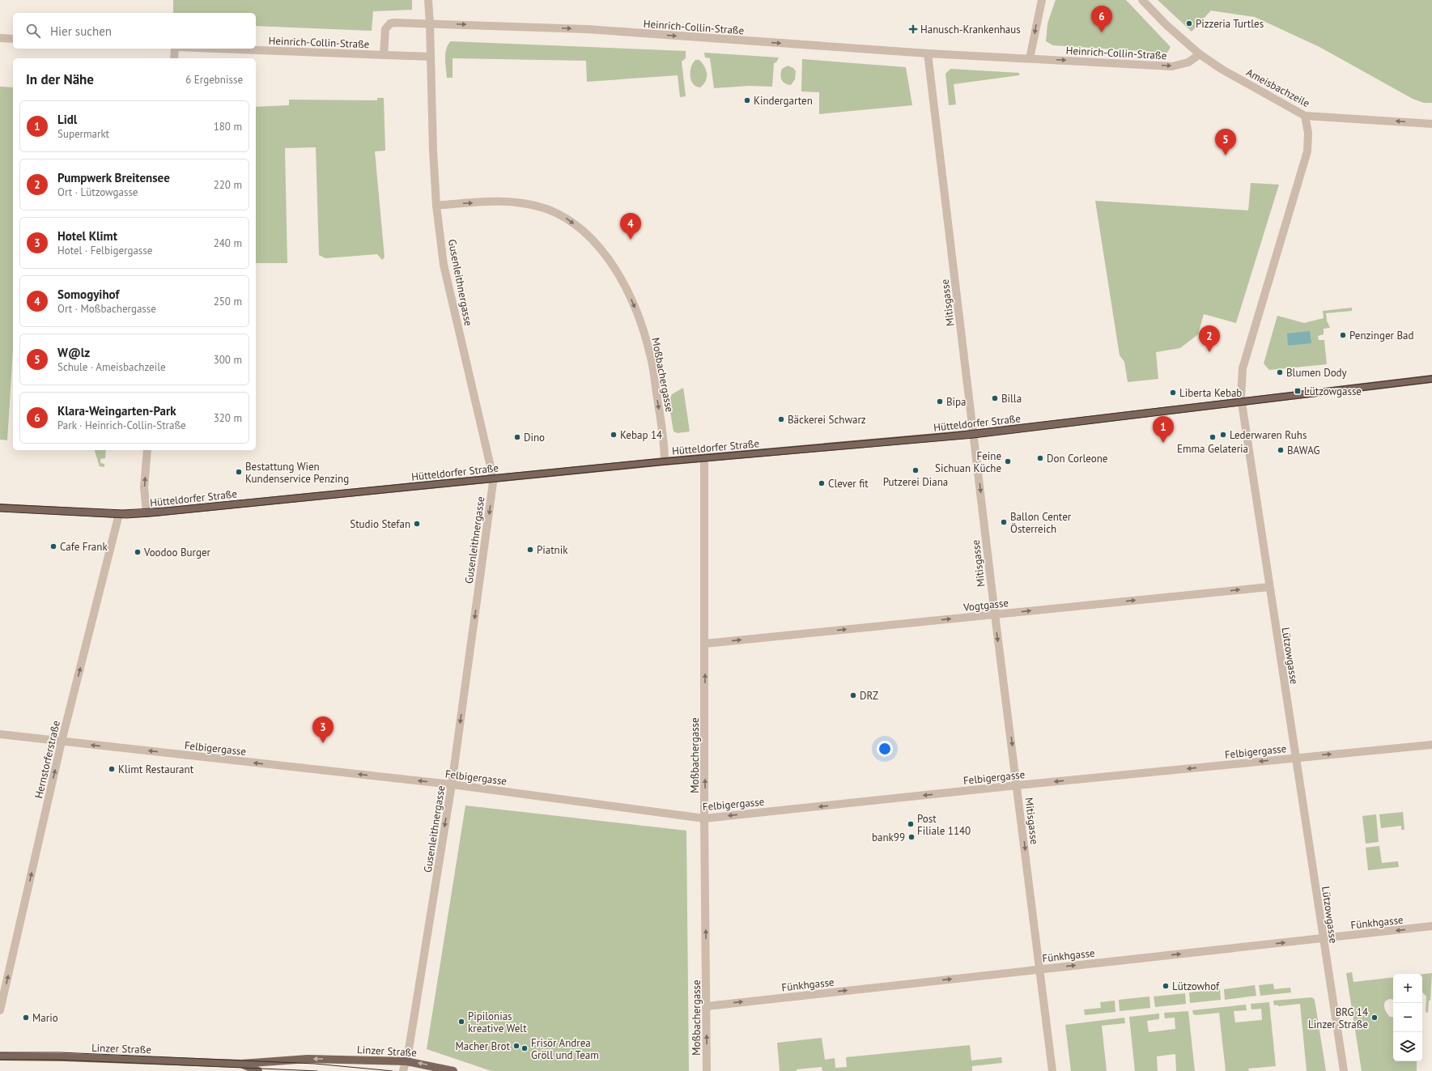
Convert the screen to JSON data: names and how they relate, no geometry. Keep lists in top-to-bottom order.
{
  "streets": {
    "main road": ["Hütteldorfer Straße", "Linzer Straße"],
    "street": [
      "Heinrich-Collin-Straße",
      "Ameisbachzeile",
      "Gusenleithnergasse",
      "Mitisgasse",
      "Moßbachergasse",
      "Vogtgasse",
      "Lützowgasse",
      "Felbigergasse",
      "Hernstorferstraße",
      "Fünkhgasse"
    ]
  },
  "crossings": [
    ["Heinrich-Collin-Straße", "Ameisbachzeile"],
    ["Heinrich-Collin-Straße", "Gusenleithnergasse"],
    ["Heinrich-Collin-Straße", "Mitisgasse"],
    ["Ameisbachzeile", "Lützowgasse"],
    ["Gusenleithnergasse", "Moßbachergasse"],
    ["Gusenleithnergasse", "Hütteldorfer Straße"],
    ["Gusenleithnergasse", "Felbigergasse"],
    ["Gusenleithnergasse", "Linzer Straße"],
    ["Mitisgasse", "Hütteldorfer Straße"],
    ["Mitisgasse", "Vogtgasse"],
    ["Mitisgasse", "Felbigergasse"],
    ["Mitisgasse", "Fünkhgasse"],
    ["Moßbachergasse", "Hütteldorfer Straße"],
    ["Moßbachergasse", "Vogtgasse"],
    ["Moßbachergasse", "Felbigergasse"],
    ["Moßbachergasse", "Fünkhgasse"],
    ["Hütteldorfer Straße", "Lützowgasse"],
    ["Hütteldorfer Straße", "Hernstorferstraße"],
    ["Vogtgasse", "Lützowgasse"],
    ["Lützowgasse", "Felbigergasse"],
    ["Lützowgasse", "Fünkhgasse"],
    ["Felbigergasse", "Hernstorferstraße"]
  ],
  "one_way": [
    "Heinrich-Collin-Straße",
    "Ameisbachzeile",
    "Gusenleithnergasse",
    "Mitisgasse",
    "Vogtgasse",
    "Hernstorferstraße",
    "Linzer Straße"
  ],
  "places": {
    "other": [
      "Pizzeria Turtles",
      "Kindergarten",
      "Penzinger Bad",
      "Blumen Dody",
      "Liberta Kebab",
      "Billa",
      "Bipa",
      "Bäckerei Schwarz",
      "Kebap 14",
      "Lederwaren Ruhs",
      "Dino",
      "Emma Gelateria",
      "BAWAG",
      "Don Corleone",
      "Feine Sichuan Küche",
      "Putzerei Diana",
      "Bestattung Wien Kundenservice Penzing",
      "Clever fit",
      "Ballon Center Österreich",
      "Studio Stefan",
      "Cafe Frank",
      "Piatnik",
      "Voodoo Burger",
      "DRZ",
      "Klimt Restaurant",
      "Post Filiale 1140",
      "bank99",
      "Lützowhof",
      "Mario",
      "BRG 14 Linzer Straße",
      "Pipilonias kreative Welt",
      "Macher Brot",
      "Frisör Andrea Gröll und Team"
    ],
    "health": ["Hanusch-Krankenhaus"],
    "transit": ["Lützowgasse"]
  },
  "page": {
    "pins": [
      "6",
      "5",
      "4",
      "2",
      "1",
      "3"
    ],
    "search": "Hier suchen",
    "heading": ["In der Nähe", "6 Ergebnisse"],
    "list": [
      {
        "mark": "1",
        "name": "Lidl",
        "note": "Supermarkt",
        "value": "180 m"
      },
      {
        "mark": "2",
        "name": "Pumpwerk Breitensee",
        "note": "Ort · Lützowgasse",
        "value": "220 m"
      },
      {
        "mark": "3",
        "name": "Hotel Klimt",
        "note": "Hotel · Felbigergasse",
        "value": "240 m"
      },
      {
        "mark": "4",
        "name": "Somogyihof",
        "note": "Ort · Moßbachergasse",
        "value": "250 m"
      },
      {
        "mark": "5",
        "name": "W@lz",
        "note": "Schule · Ameisbachzeile",
        "value": "300 m"
      },
      {
        "mark": "6",
        "name": "Klara-Weingarten-Park",
        "note": "Park · Heinrich-Collin-Straße",
        "value": "320 m"
      }
    ],
    "map_buttons": ["+", "−"]
  }
}
